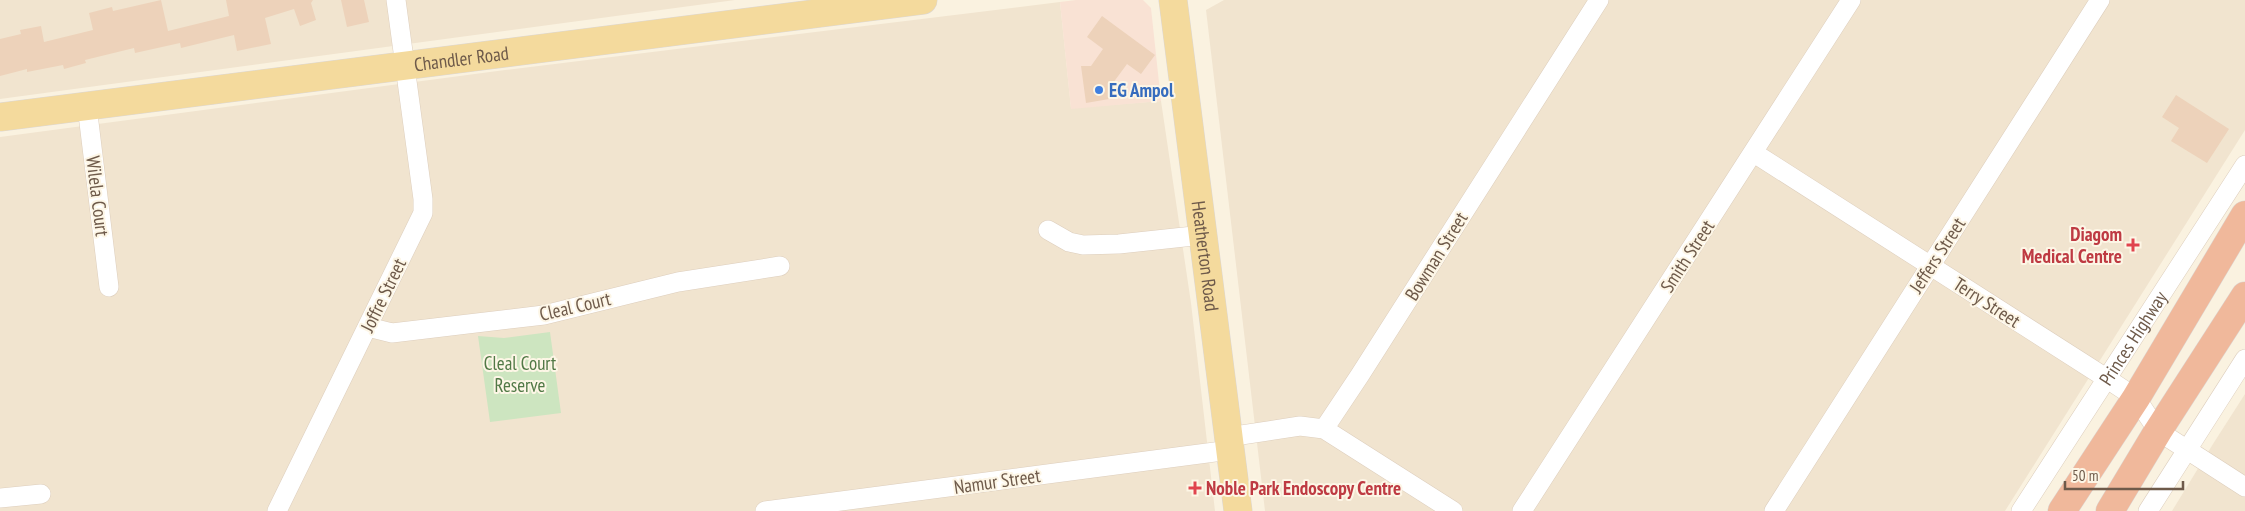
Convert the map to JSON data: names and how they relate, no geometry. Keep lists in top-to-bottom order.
{
  "streets": {
    "highway": ["Princes Highway"],
    "main road": ["Chandler Road", "Heatherton Road"],
    "street": [
      "Wilela Court",
      "Jeffers Street",
      "Bowman Street",
      "Smith Street",
      "Joffre Street",
      "Terry Street",
      "Cleal Court",
      "Namur Street"
    ]
  },
  "crossings": [
    ["Chandler Road", "Wilela Court"],
    ["Chandler Road", "Joffre Street"],
    ["Heatherton Road", "Namur Street"],
    ["Jeffers Street", "Terry Street"],
    ["Smith Street", "Terry Street"],
    ["Joffre Street", "Cleal Court"],
    ["Terry Street", "Princes Highway"]
  ],
  "parks": ["Cleal Court Reserve"],
  "places": {
    "other": ["EG Ampol"],
    "health": ["Diagom Medical Centre", "Noble Park Endoscopy Centre"]
  },
  "scale_bar": "50 m"
}
